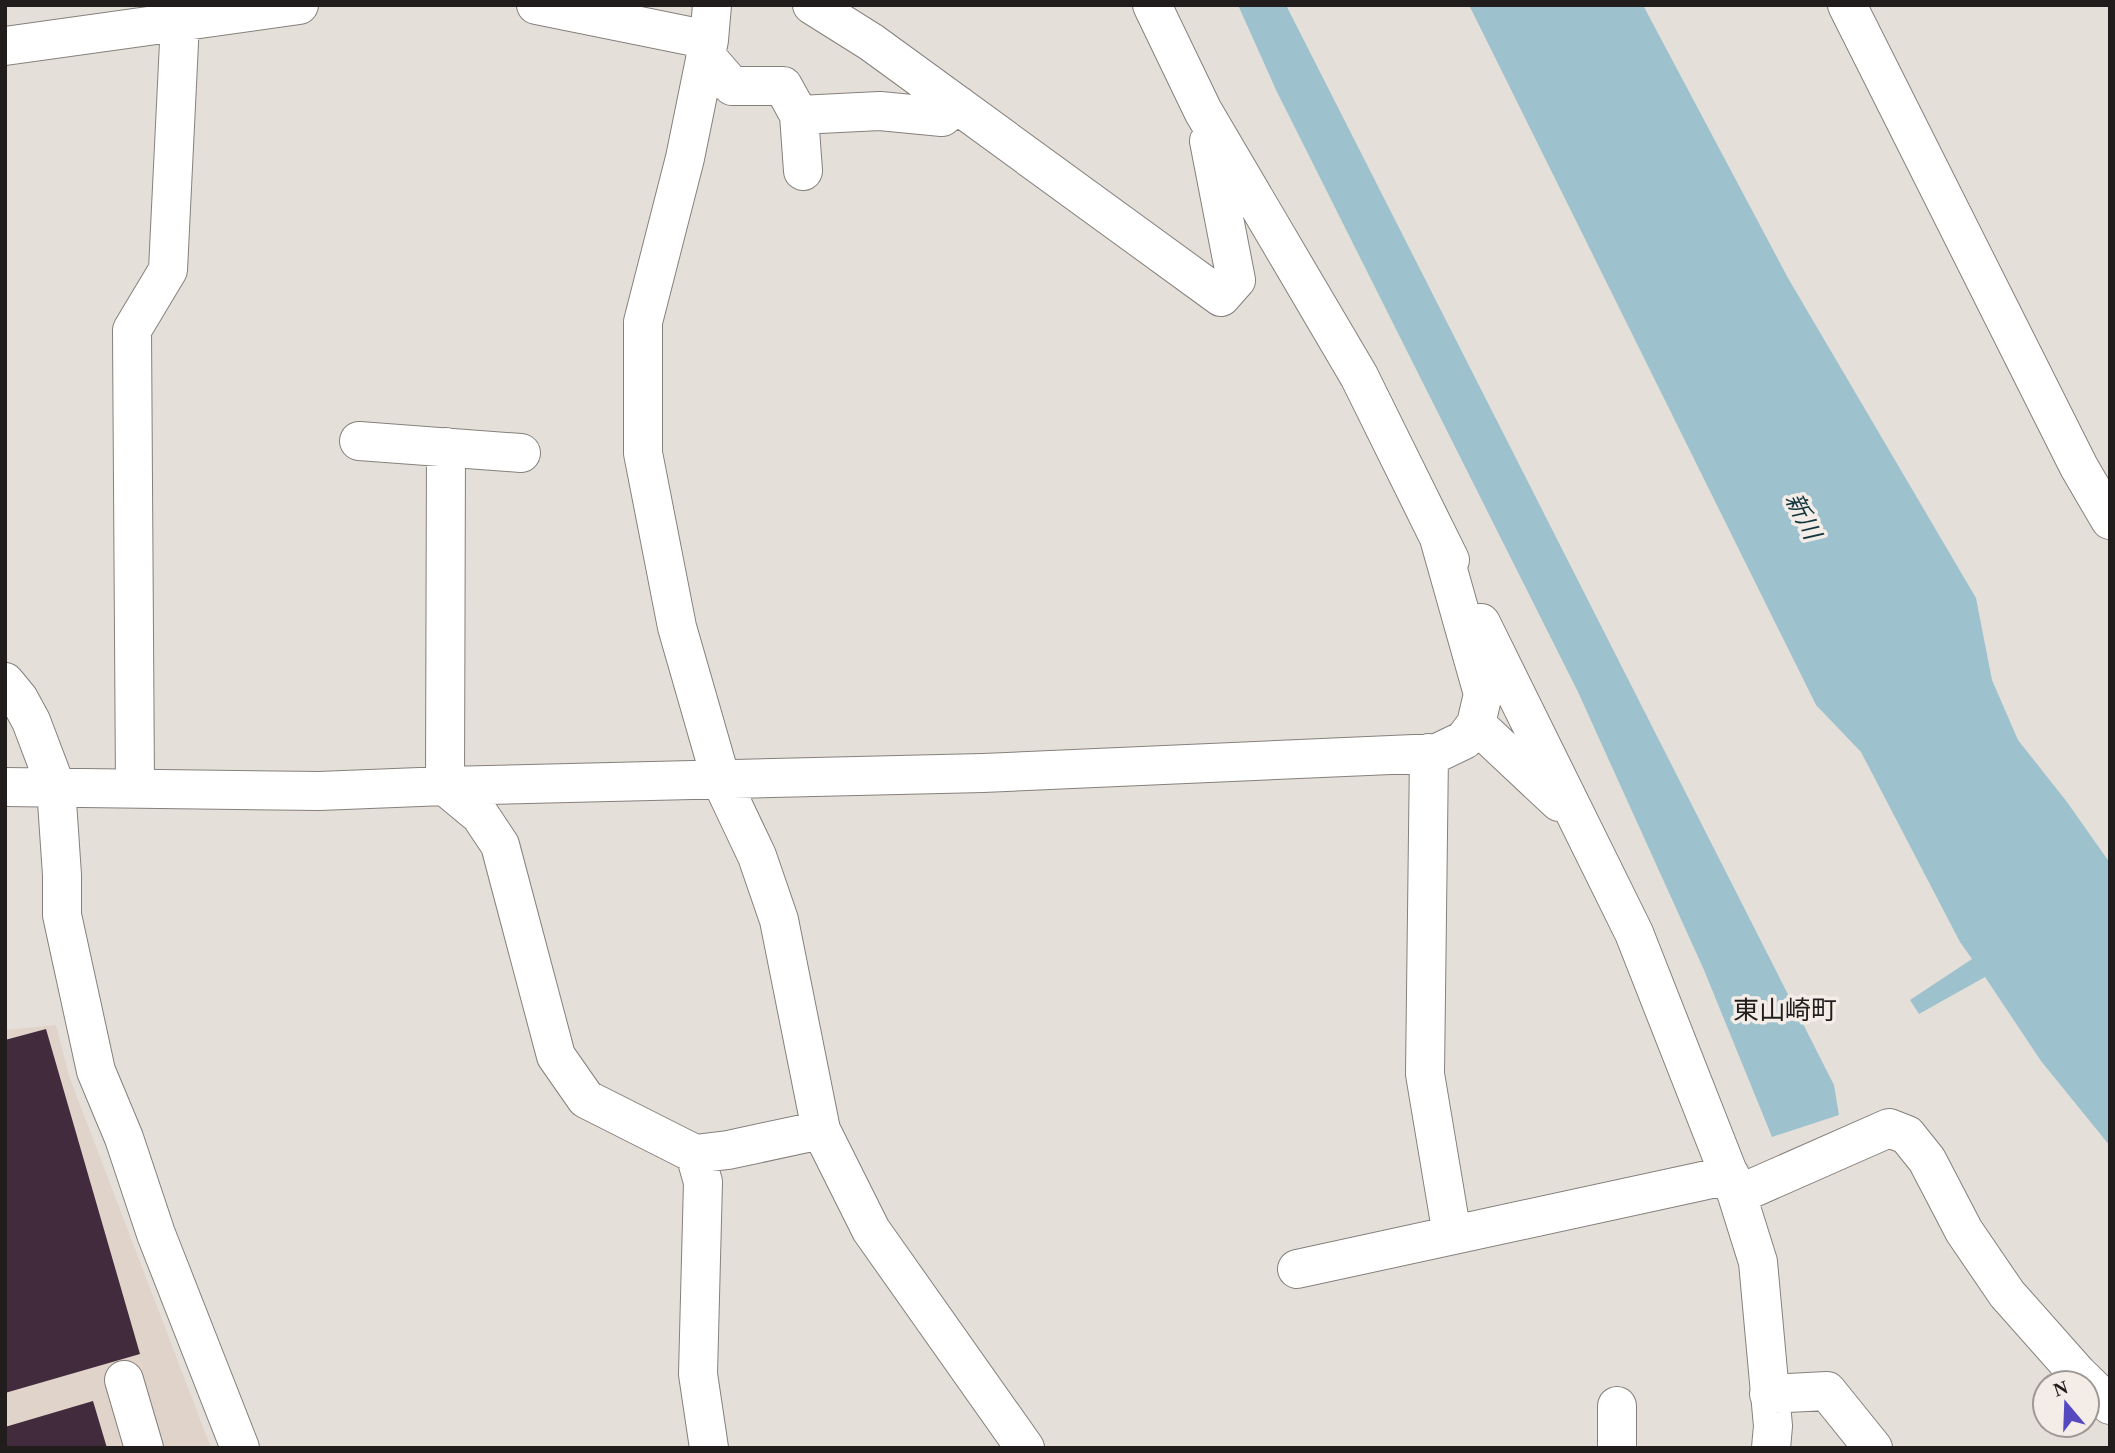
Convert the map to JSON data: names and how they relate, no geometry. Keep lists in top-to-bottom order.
{
  "districts": ["東山崎町"],
  "water": ["新川"],
  "north": "top"
}
